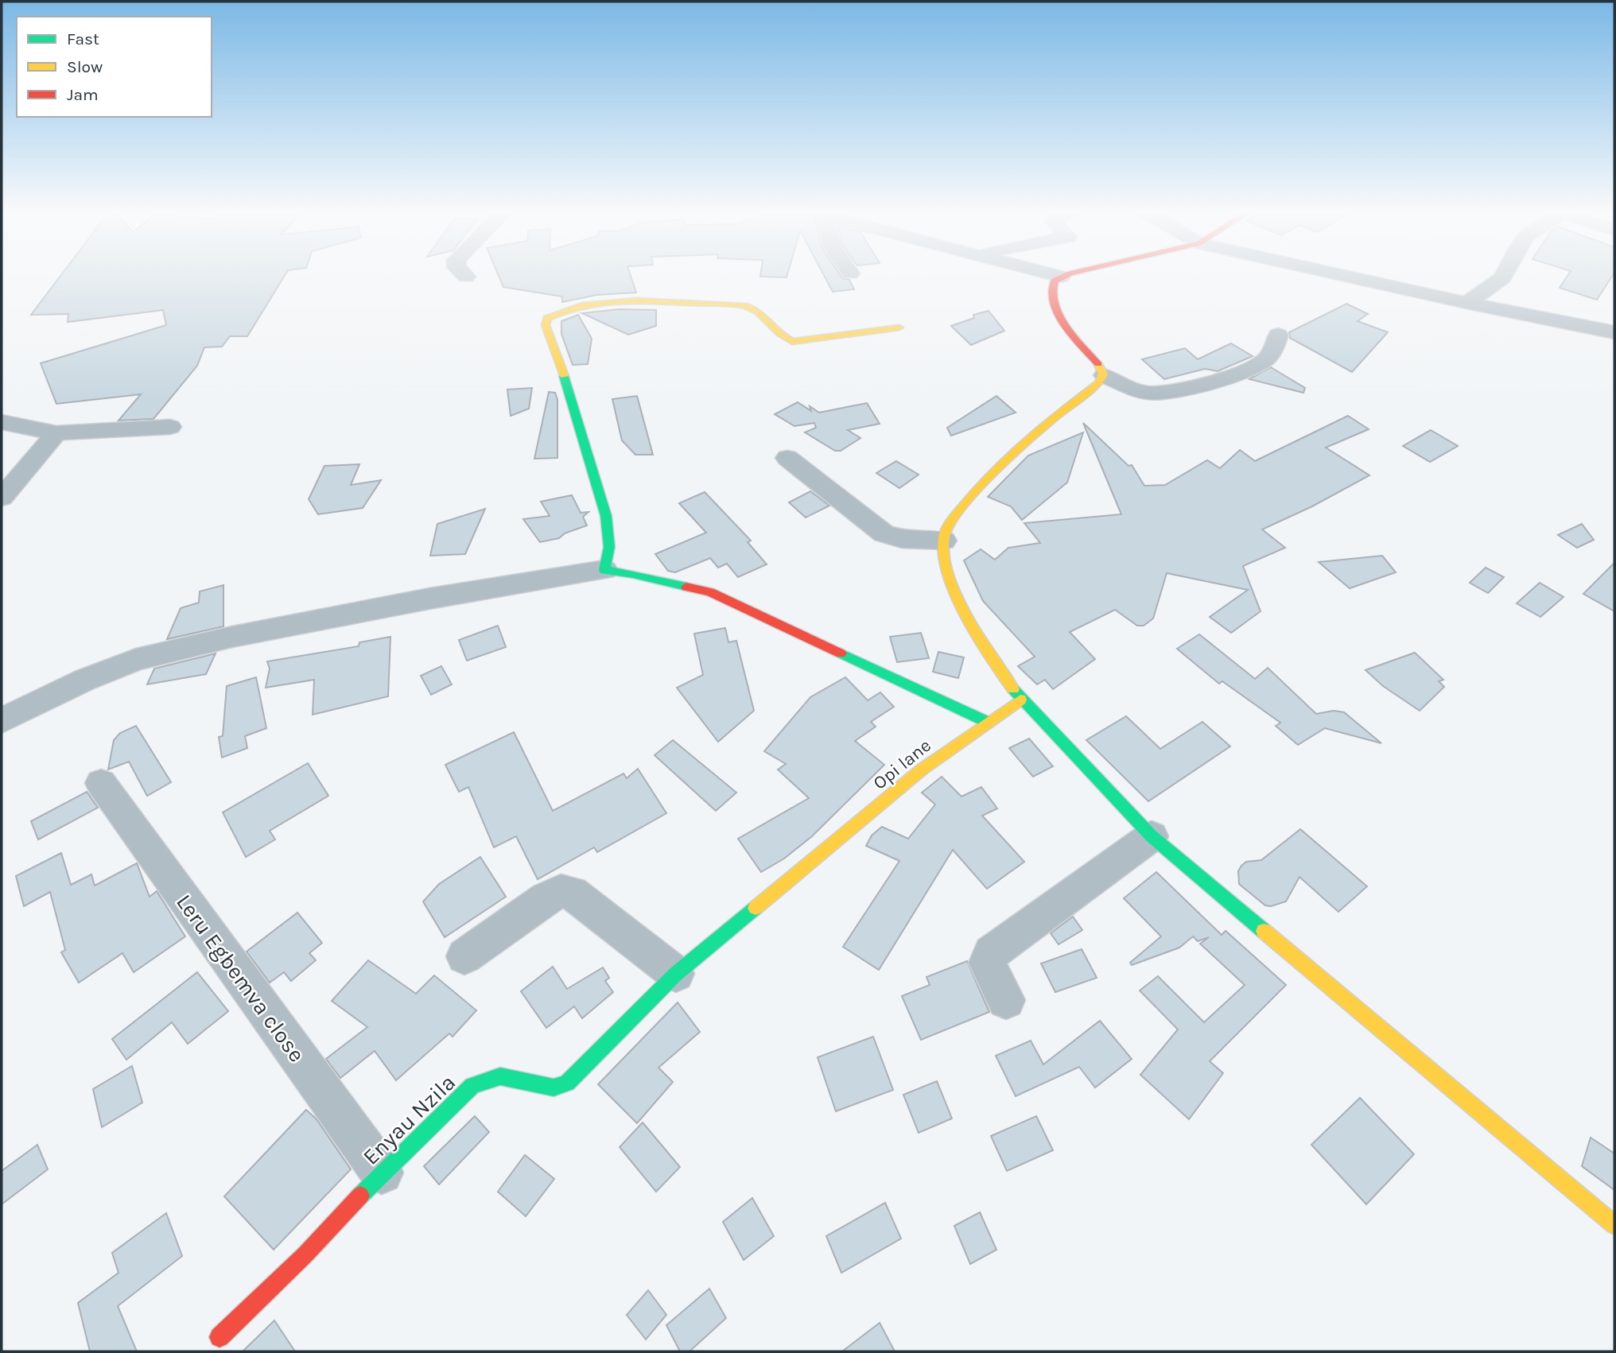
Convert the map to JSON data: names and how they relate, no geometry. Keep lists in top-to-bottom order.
{
  "streets": {
    "street": ["Opi lane", "Leru Egbemva close", "Enyau Nzila"]
  },
  "crossings": [
    ["Opi lane", "Enyau Nzila"],
    ["Leru Egbemva close", "Enyau Nzila"]
  ],
  "legend": ["Fast", "Slow", "Jam"]
}
